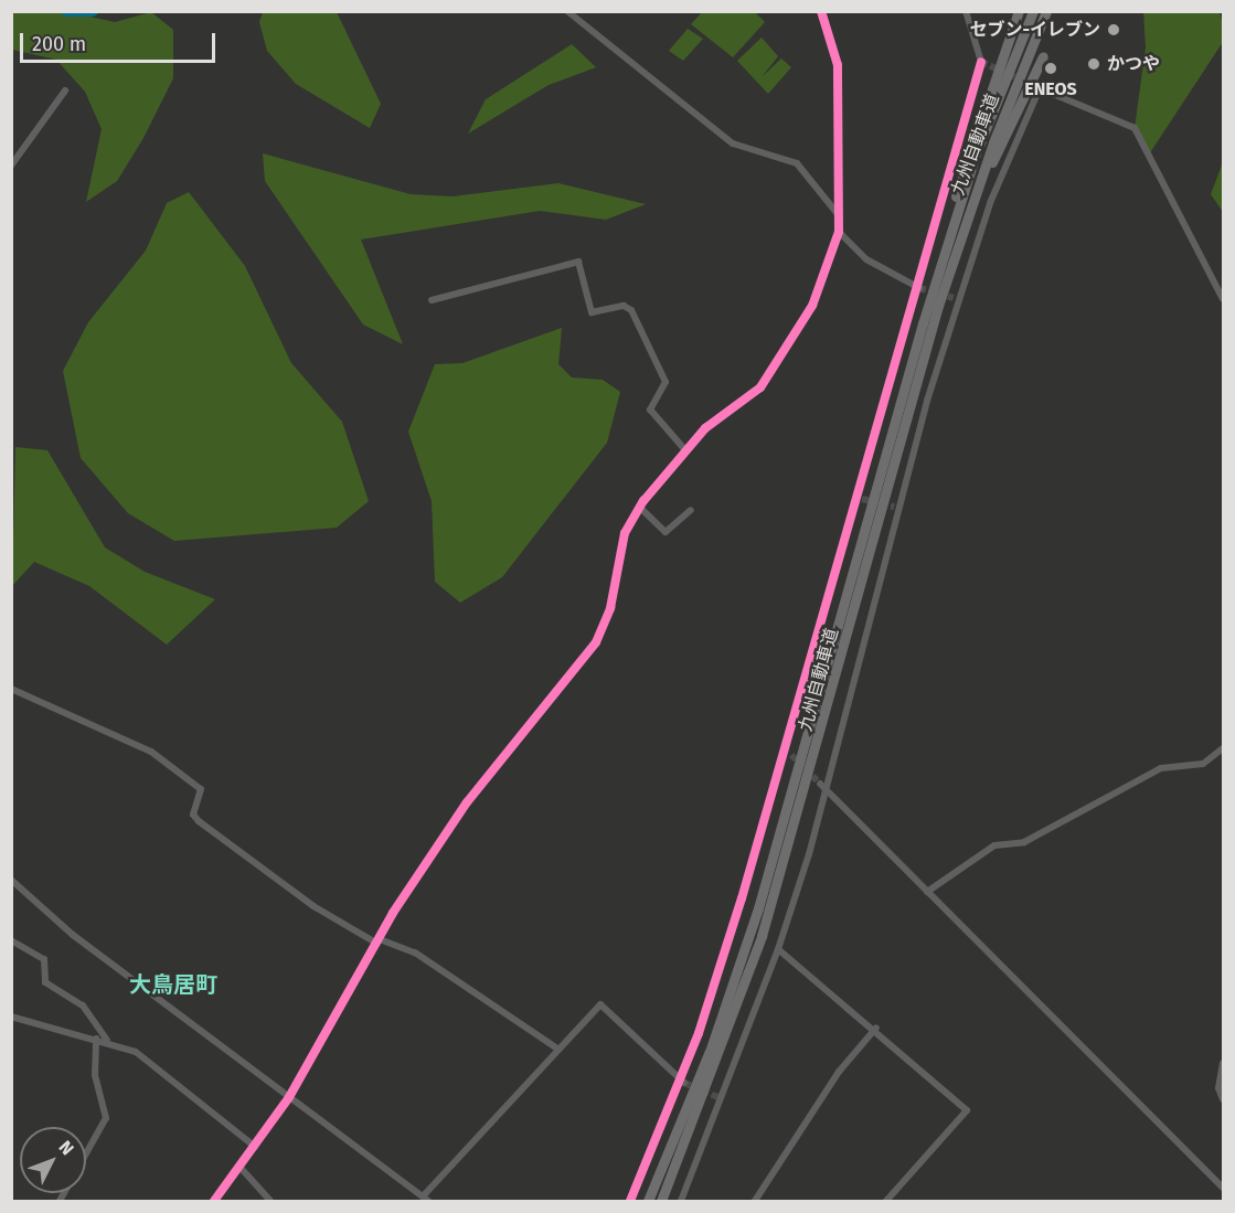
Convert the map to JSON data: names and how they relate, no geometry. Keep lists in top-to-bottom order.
{
  "streets": {
    "highway": ["九州自動車道"]
  },
  "districts": ["大鳥居町"],
  "places": ["セブン-イレブン", "かつや", "ENEOS"],
  "scale_bar": "200 m",
  "north": "top right"
}
